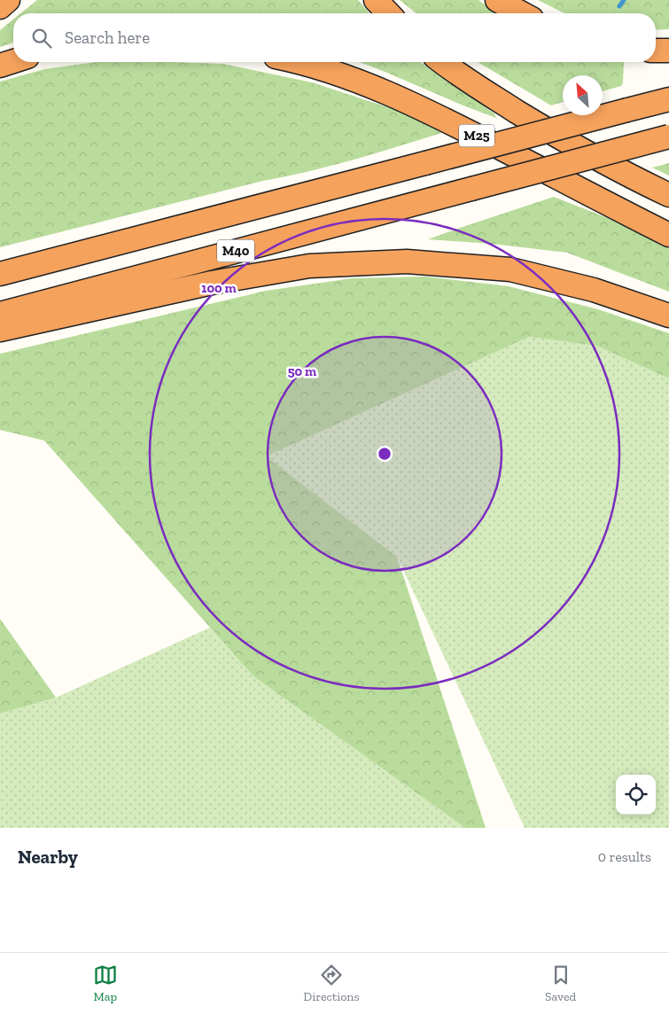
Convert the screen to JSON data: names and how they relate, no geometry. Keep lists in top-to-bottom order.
{
  "streets": {
    "highway": ["M25", "M40"]
  },
  "north": "top left",
  "page": {
    "search": "Search here",
    "heading": ["Nearby", "0 results"],
    "nav": ["Map", "Directions", "Saved"]
  },
  "rings": ["100 m", "50 m"]
}
